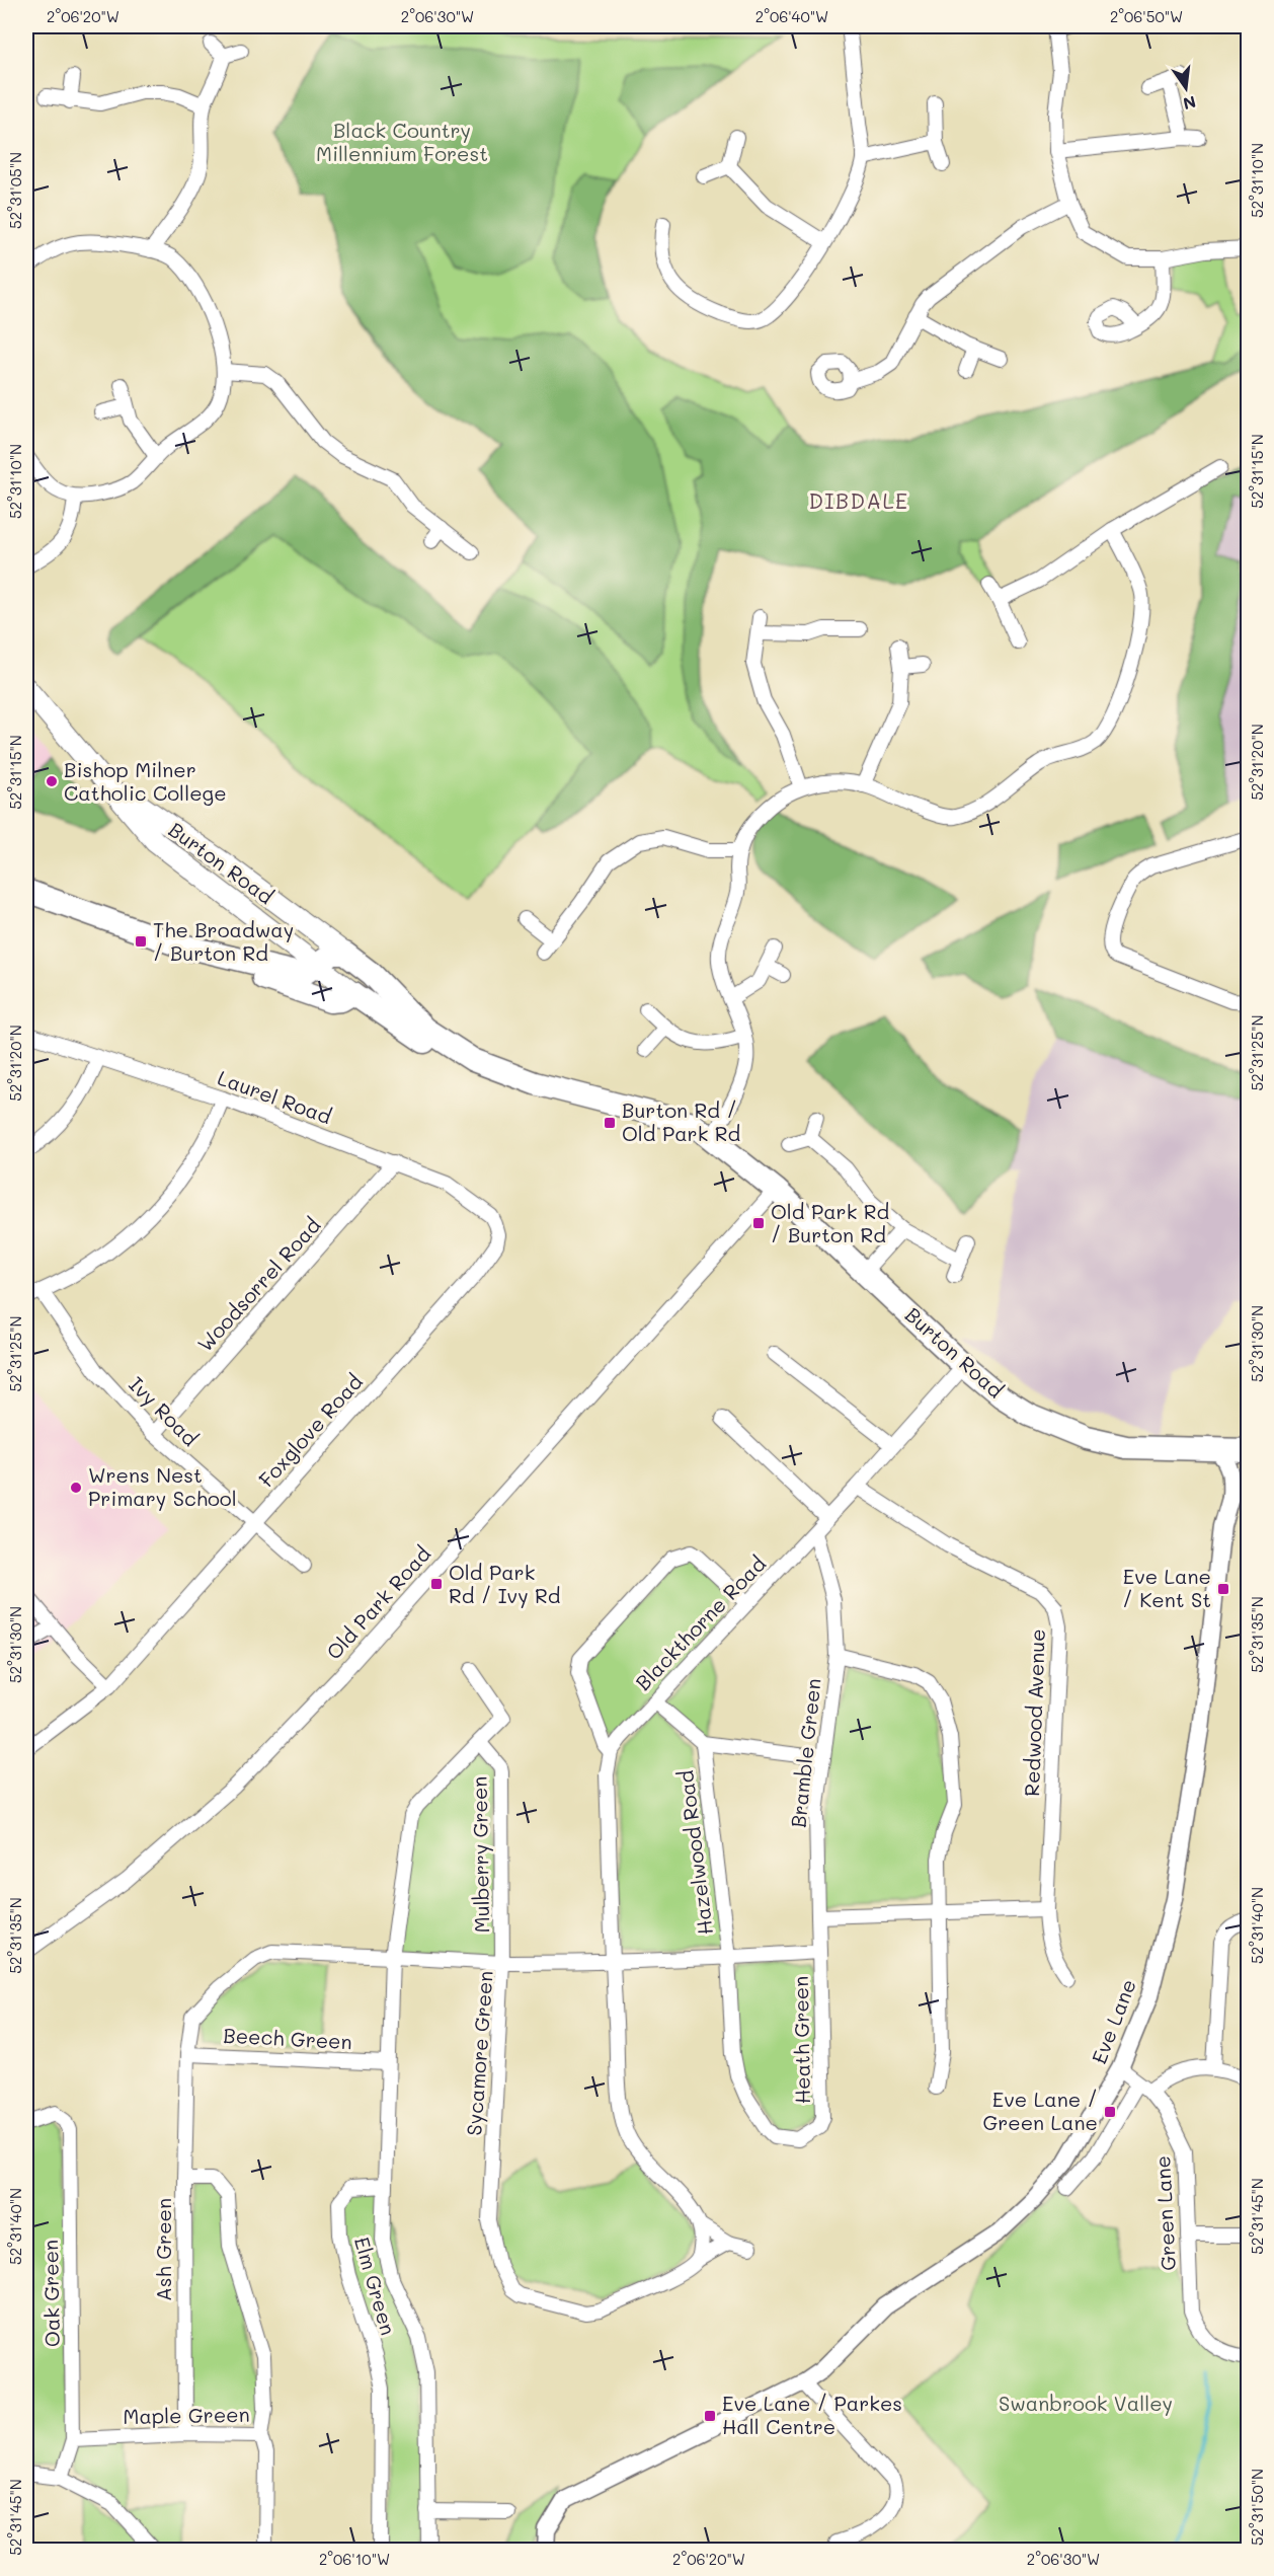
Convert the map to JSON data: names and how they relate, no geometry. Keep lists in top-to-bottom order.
{
  "streets": {
    "main road": ["Burton Road"],
    "street": [
      "Laurel Road",
      "Woodsorrel Road",
      "Ivy Road",
      "Foxglove Road",
      "Old Park Road",
      "Blackthorne Road",
      "Redwood Avenue",
      "Bramble Green",
      "Hazelwood Road",
      "Mulberry Green",
      "Eve Lane",
      "Beech Green",
      "Heath Green",
      "Sycamore Green",
      "Green Lane",
      "Ash Green",
      "Elm Green",
      "Oak Green",
      "Maple Green"
    ]
  },
  "crossings": [
    ["Burton Road", "Old Park Road"],
    ["Burton Road", "Blackthorne Road"],
    ["Laurel Road", "Woodsorrel Road"],
    ["Laurel Road", "Foxglove Road"],
    ["Woodsorrel Road", "Ivy Road"],
    ["Ivy Road", "Foxglove Road"],
    ["Blackthorne Road", "Redwood Avenue"],
    ["Blackthorne Road", "Bramble Green"],
    ["Bramble Green", "Heath Green"],
    ["Hazelwood Road", "Heath Green"],
    ["Mulberry Green", "Beech Green"],
    ["Mulberry Green", "Sycamore Green"],
    ["Eve Lane", "Green Lane"],
    ["Beech Green", "Ash Green"],
    ["Heath Green", "Sycamore Green"],
    ["Ash Green", "Maple Green"],
    ["Oak Green", "Maple Green"]
  ],
  "districts": ["DIBDALE"],
  "parks": ["Black Country Millennium Forest", "Swanbrook Valley"],
  "places": {
    "other": ["Bishop Milner Catholic College", "Wrens Nest Primary School"],
    "transit": [
      "The Broadway / Burton Rd",
      "Burton Rd / Old Park Rd",
      "Old Park Rd / Burton Rd",
      "Old Park Rd / Ivy Rd",
      "Eve Lane / Kent St",
      "Eve Lane / Green Lane",
      "Eve Lane / Parkes Hall Centre"
    ]
  },
  "north": "bottom",
  "coordinates": [
    "2°06'20\"W",
    "2°06'30\"W",
    "2°06'40\"W",
    "2°06'50\"W",
    "52°31'10\"N",
    "52°31'05\"N",
    "52°31'15\"N",
    "52°31'20\"N",
    "52°31'25\"N",
    "52°31'30\"N",
    "52°31'35\"N",
    "52°31'40\"N",
    "52°31'45\"N",
    "52°31'50\"N",
    "2°06'10\"W"
  ]
}
